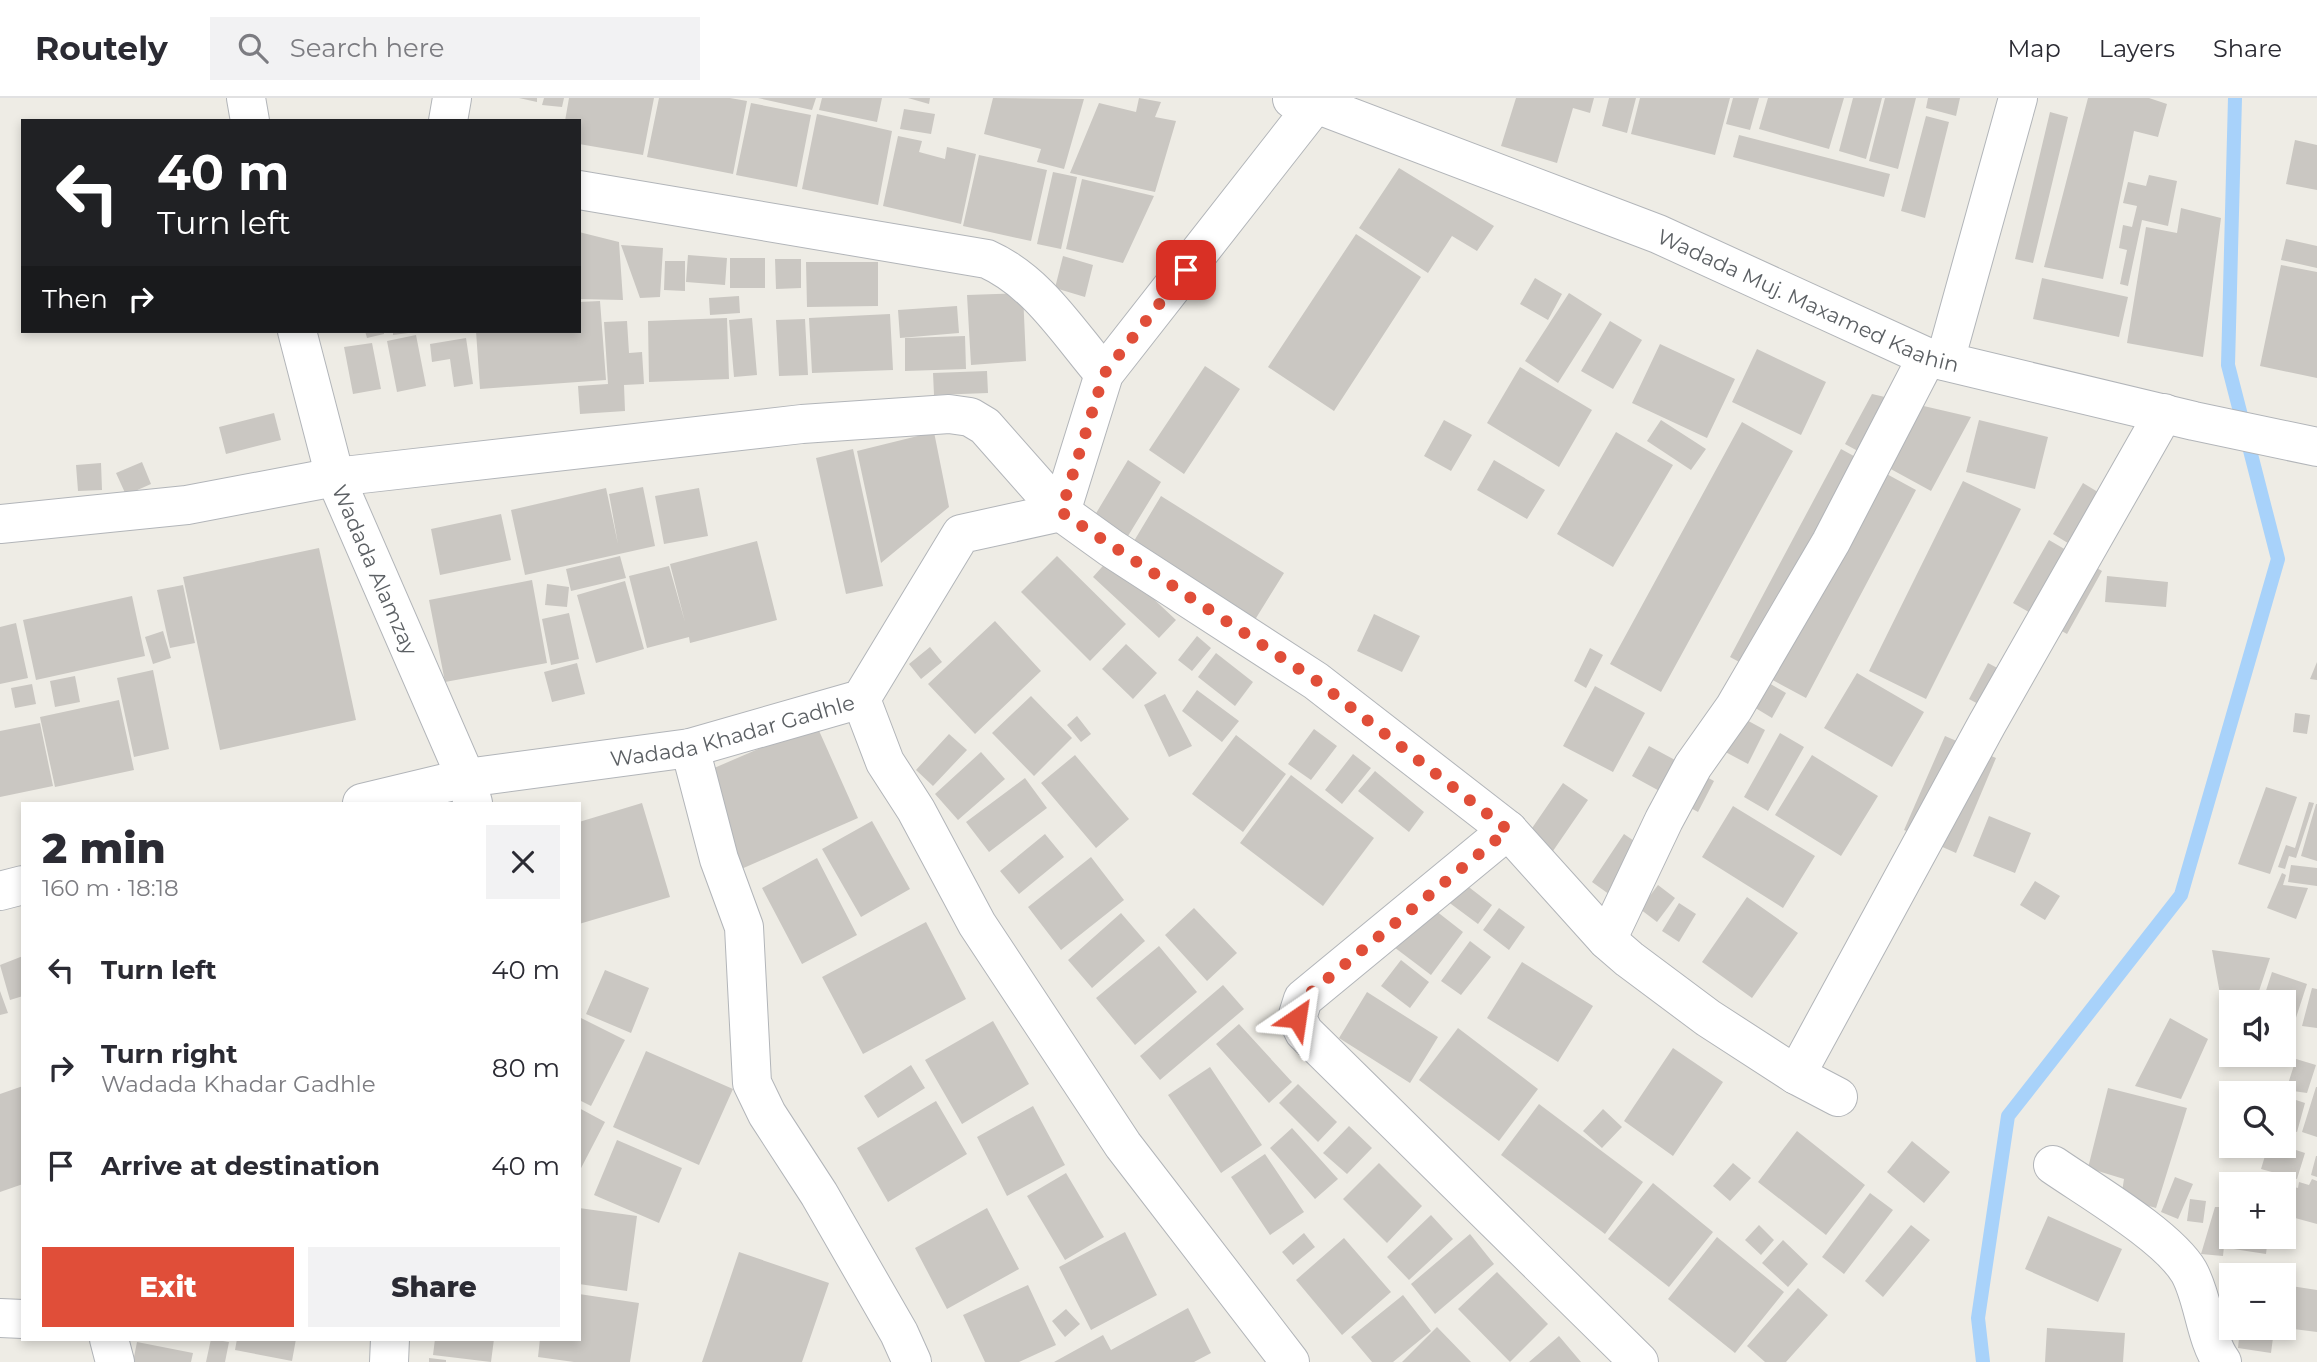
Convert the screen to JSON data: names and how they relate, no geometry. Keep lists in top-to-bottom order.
{
  "streets": {
    "street": ["Wadada Muj. Maxamed Kaahin", "Wadada Alamzay", "Wadada Khadar Gadhle"]
  },
  "crossings": [
    ["Wadada Alamzay", "Wadada Khadar Gadhle"]
  ],
  "page": {
    "header": "Routely",
    "search": "Search here",
    "nav": ["Map", "Layers", "Share"],
    "turn": ["40 m", "Turn left"],
    "then": "Then",
    "heading": ["2 min", "160 m · 18:18"],
    "list": [
      {
        "name": "Turn left",
        "value": "40 m"
      },
      {
        "name": "Turn right",
        "note": "Wadada Khadar Gadhle",
        "value": "80 m"
      },
      {
        "name": "Arrive at destination",
        "value": "40 m"
      }
    ],
    "map_buttons": ["+", "−"],
    "buttons": ["Exit", "Share"]
  }
}
